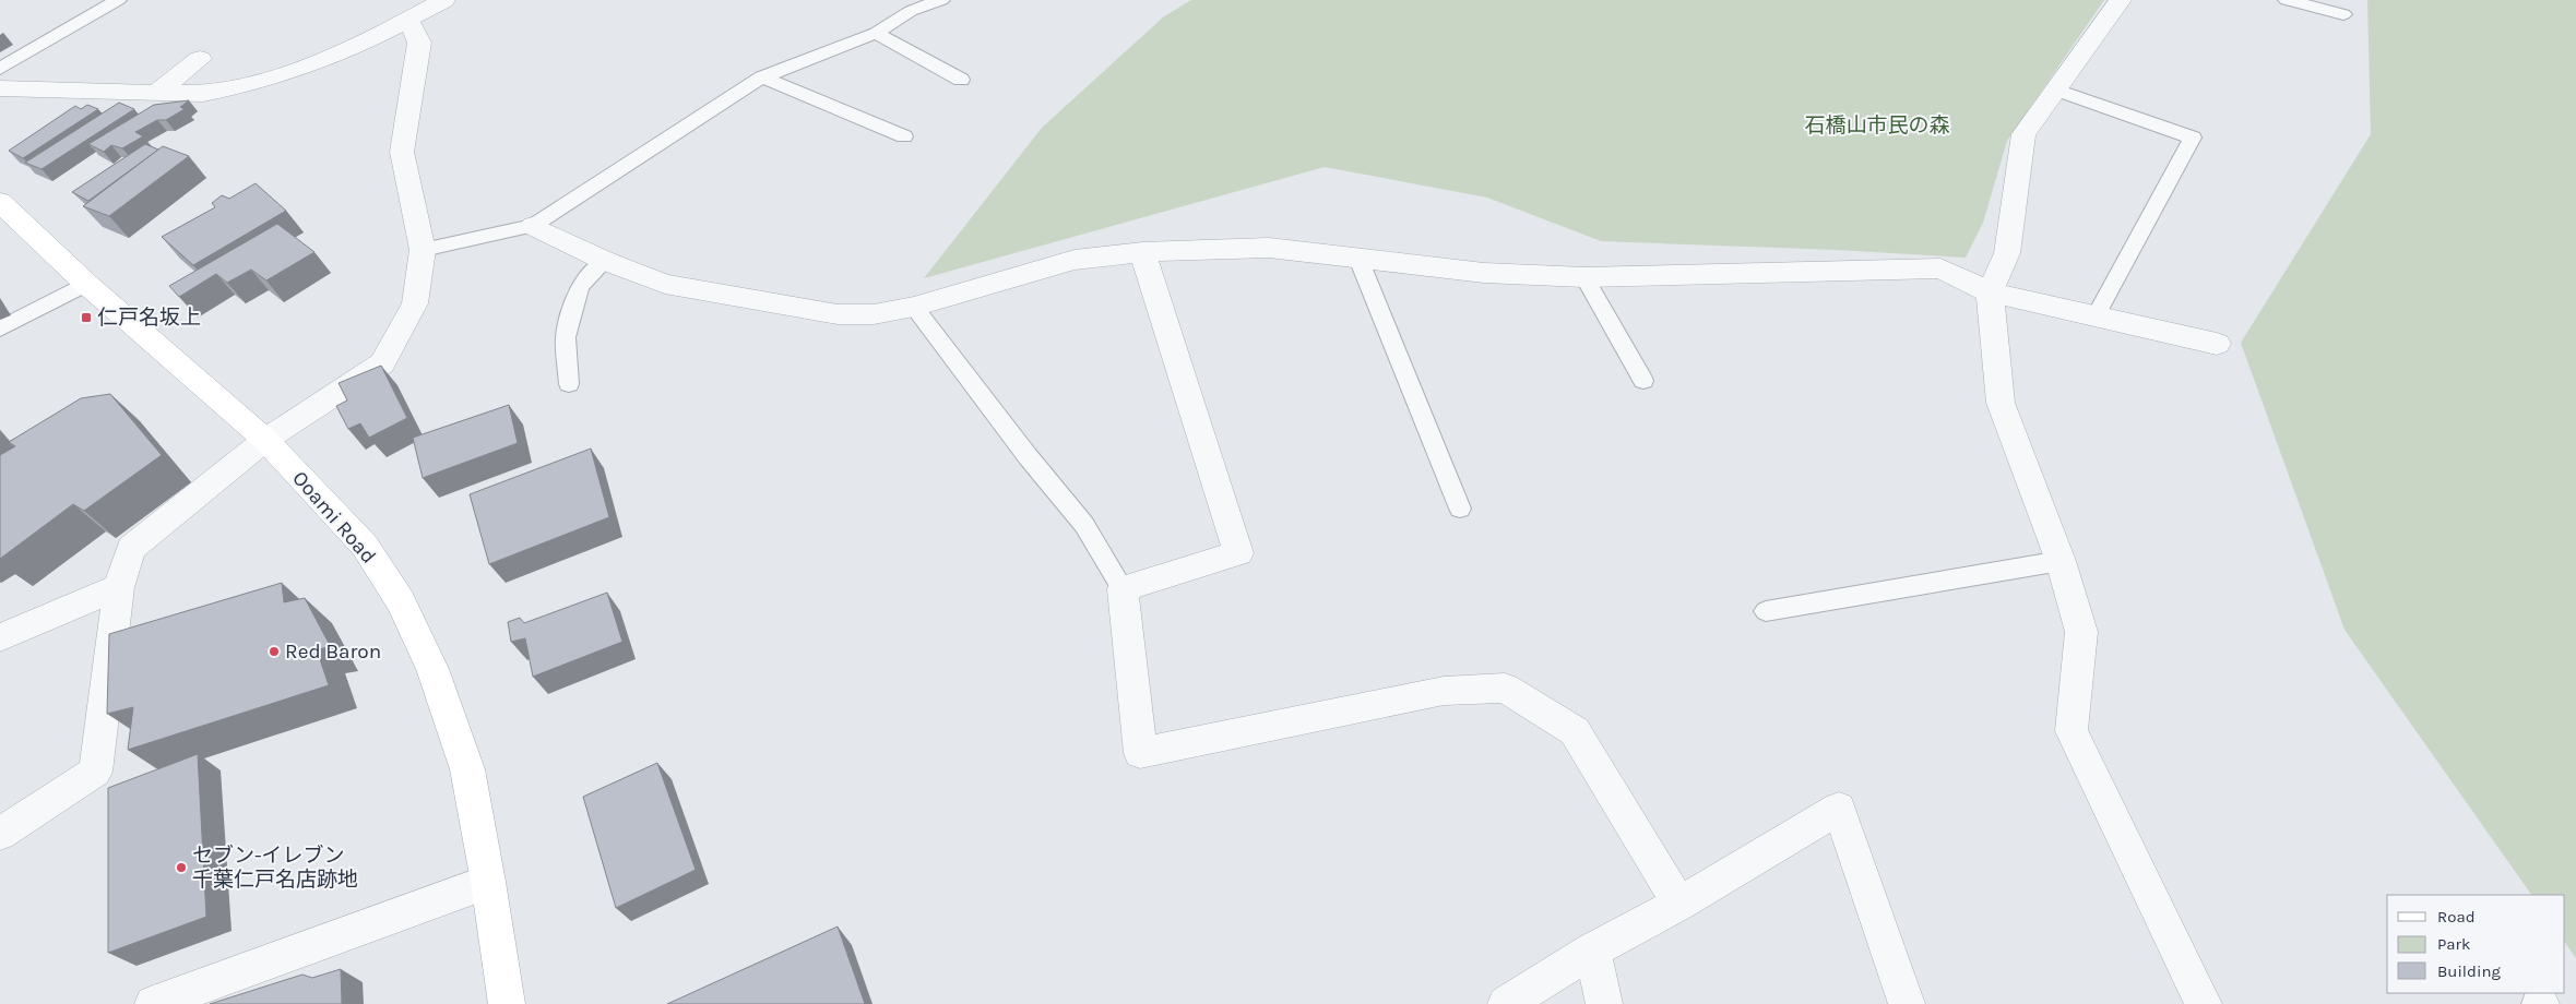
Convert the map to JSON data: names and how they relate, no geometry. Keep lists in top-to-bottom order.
{
  "streets": {
    "main road": ["Ooami Road"]
  },
  "parks": ["石橋山市民の森"],
  "places": {
    "transit": ["仁戸名坂上"],
    "other": ["Red Baron", "セブン-イレブン 千葉仁戸名店跡地"]
  },
  "legend": ["Road", "Park", "Building"]
}
